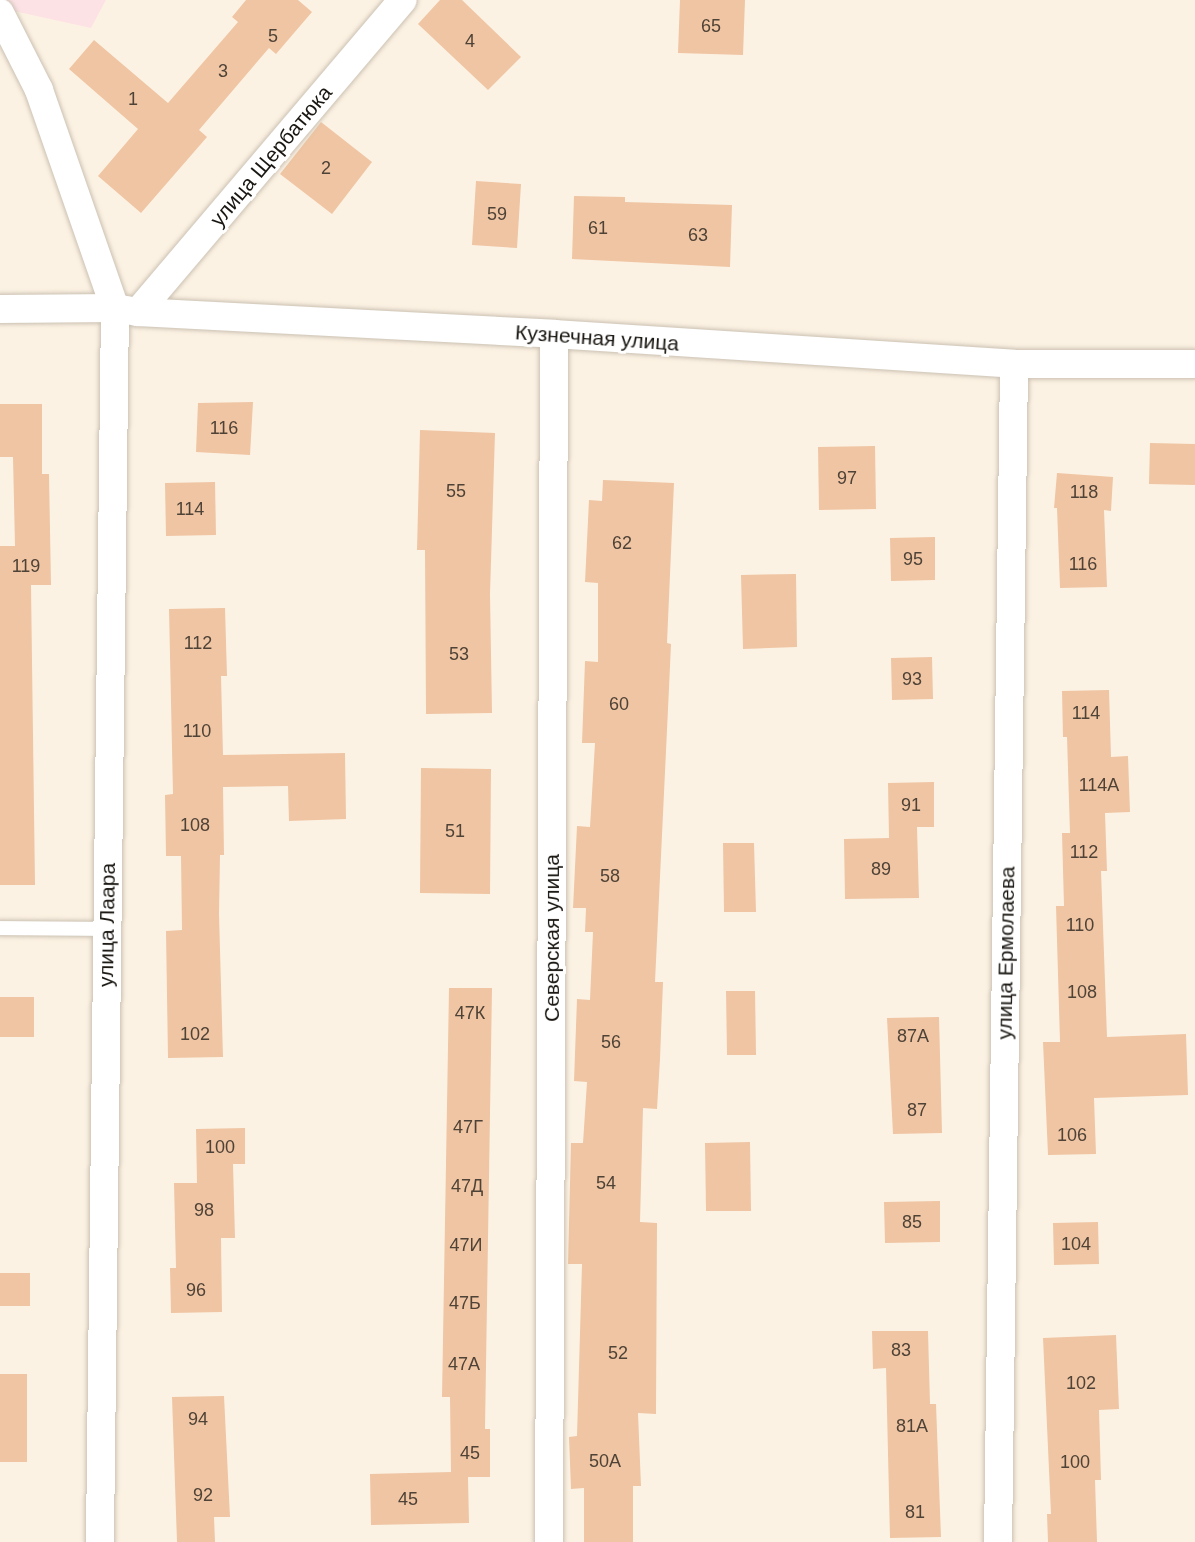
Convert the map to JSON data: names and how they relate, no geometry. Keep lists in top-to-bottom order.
{
  "streets": {
    "street": [
      "улица Щербатюка",
      "Кузнечная улица",
      "улица Лаара",
      "Северская улица",
      "улица Ермолаева"
    ]
  },
  "crossings": [
    ["улица Щербатюка", "Кузнечная улица"],
    ["улица Щербатюка", "улица Лаара"],
    ["Кузнечная улица", "улица Лаара"],
    ["Кузнечная улица", "Северская улица"],
    ["Кузнечная улица", "улица Ермолаева"]
  ],
  "house_numbers": [
    "65",
    "5",
    "4",
    "3",
    "1",
    "2",
    "59",
    "61",
    "63",
    "116",
    "97",
    "55",
    "118",
    "114",
    "62",
    "95",
    "116",
    "119",
    "112",
    "53",
    "93",
    "60",
    "114",
    "110",
    "114А",
    "91",
    "108",
    "51",
    "112",
    "89",
    "58",
    "110",
    "108",
    "47К",
    "102",
    "87А",
    "56",
    "87",
    "47Г",
    "106",
    "100",
    "54",
    "47Д",
    "98",
    "85",
    "104",
    "47И",
    "96",
    "47Б",
    "83",
    "52",
    "47А",
    "102",
    "94",
    "81А",
    "45",
    "50А",
    "100",
    "92",
    "45",
    "81"
  ]
}
